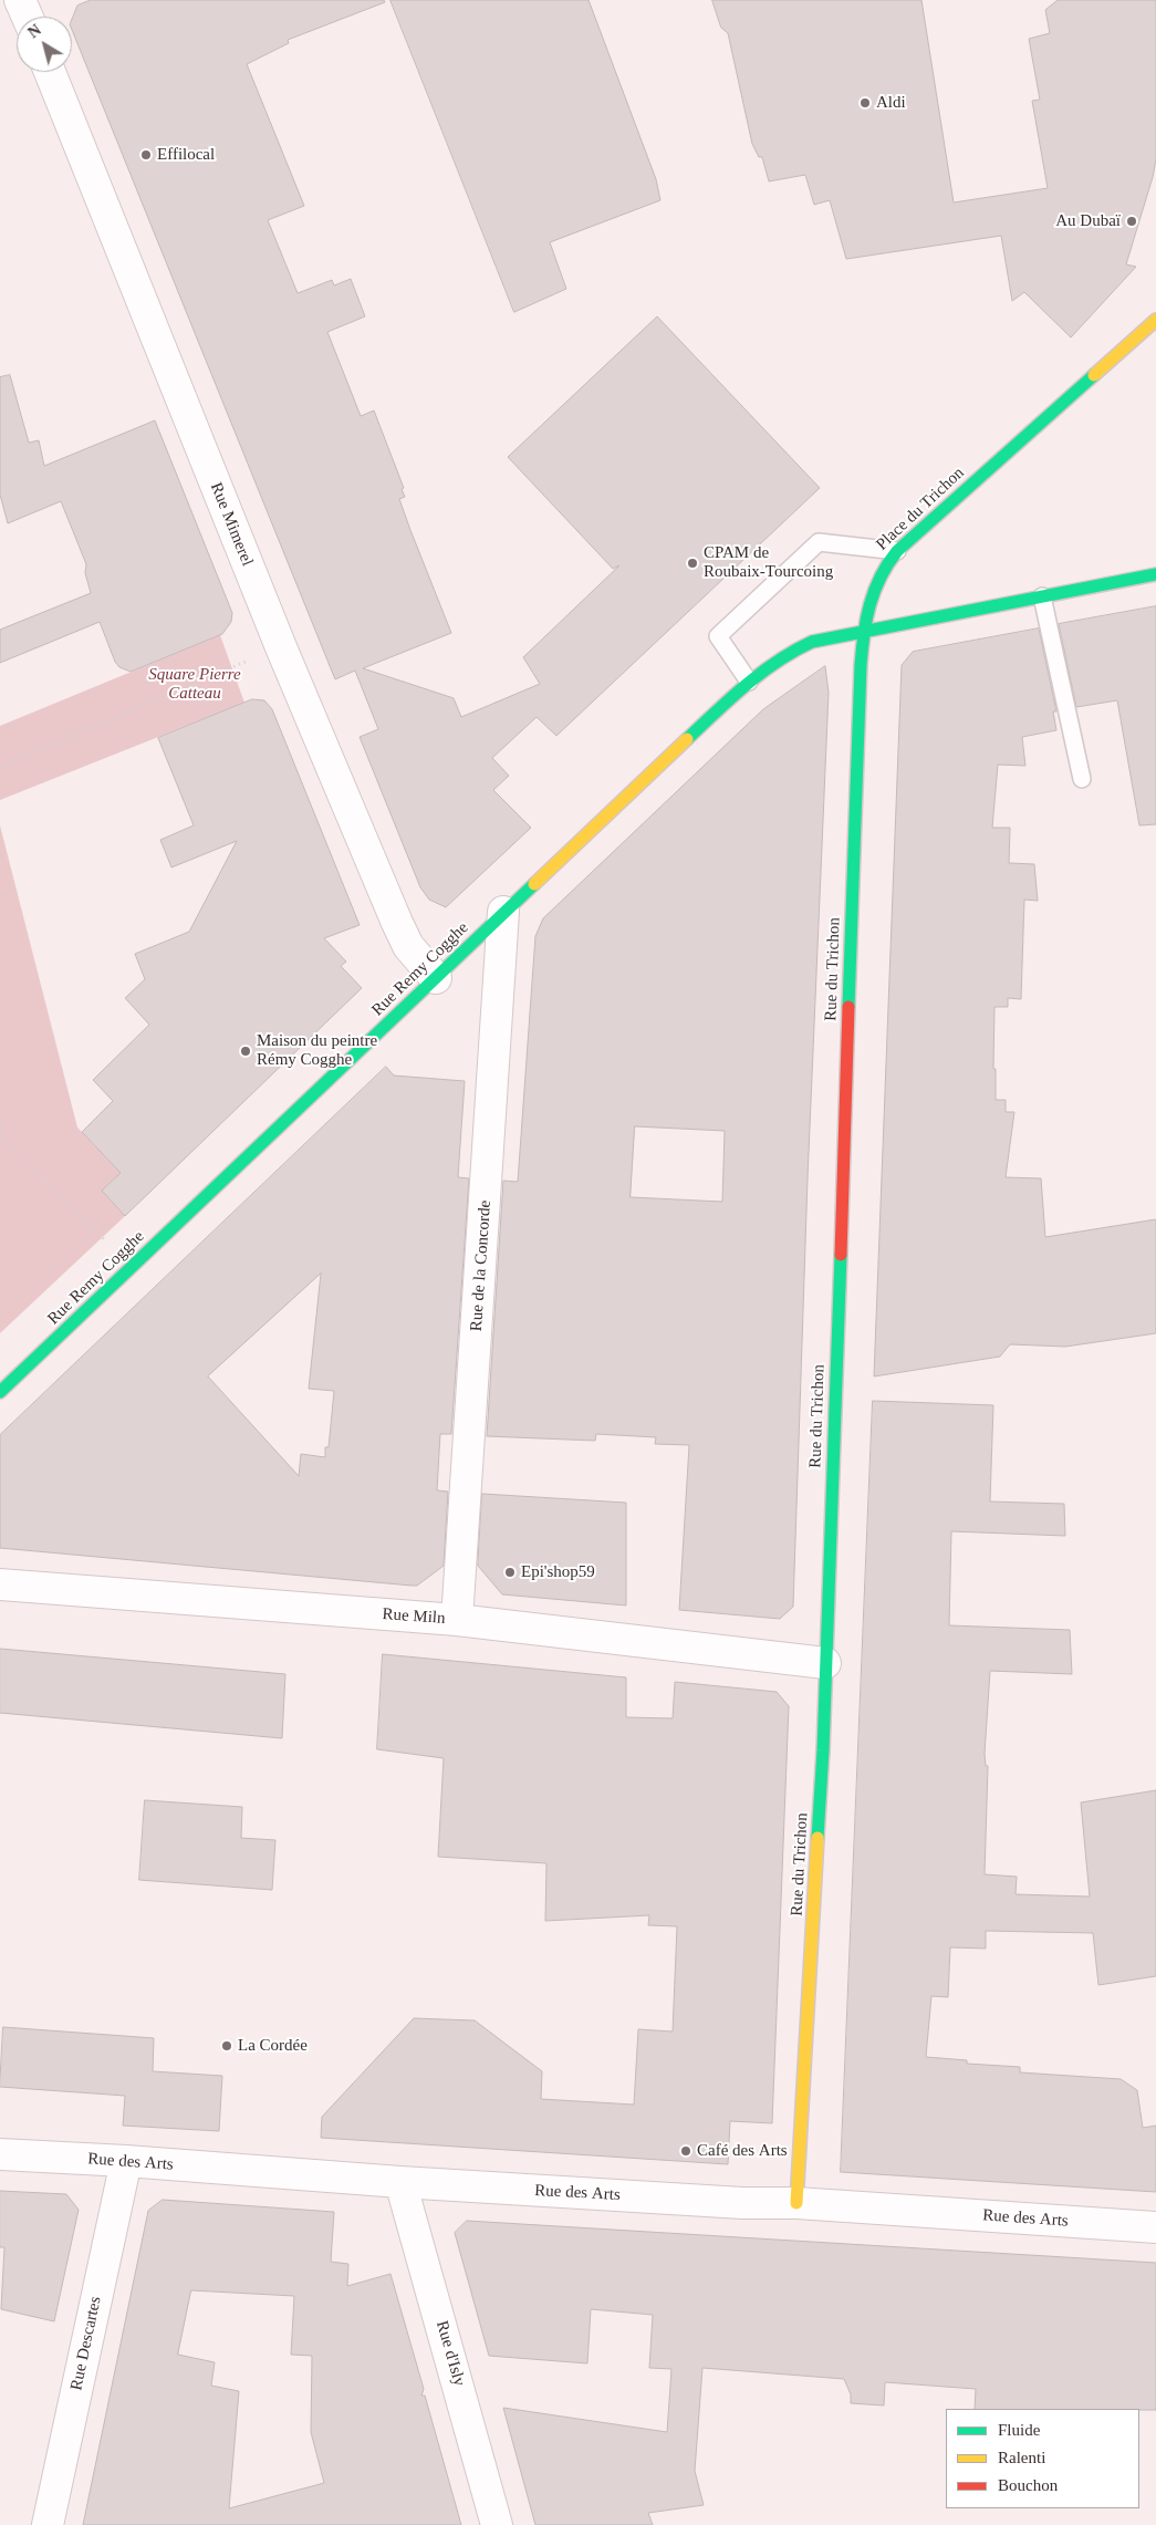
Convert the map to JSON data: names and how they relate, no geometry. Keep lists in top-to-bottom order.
{
  "streets": {
    "street": [
      "Place du Trichon",
      "Rue Mimerel",
      "Rue Remy Cogghe",
      "Rue du Trichon",
      "Rue de la Concorde",
      "Rue Miln",
      "Rue des Arts",
      "Rue Descartes",
      "Rue d'Isly"
    ]
  },
  "crossings": [
    ["Place du Trichon", "Rue Remy Cogghe"],
    ["Place du Trichon", "Rue du Trichon"],
    ["Rue Mimerel", "Rue Remy Cogghe"],
    ["Rue Remy Cogghe", "Rue du Trichon"],
    ["Rue Remy Cogghe", "Rue de la Concorde"],
    ["Rue du Trichon", "Rue Miln"],
    ["Rue du Trichon", "Rue des Arts"],
    ["Rue de la Concorde", "Rue Miln"],
    ["Rue des Arts", "Rue Descartes"],
    ["Rue des Arts", "Rue d'Isly"]
  ],
  "parks": ["Square Pierre Catteau"],
  "places": [
    "Aldi",
    "Effilocal",
    "Au Dubaï",
    "CPAM de Roubaix-Tourcoing",
    "Maison du peintre Rémy Cogghe",
    "Epi'shop59",
    "La Cordée",
    "Café des Arts"
  ],
  "legend": ["Fluide", "Ralenti", "Bouchon"],
  "north": "top left"
}
